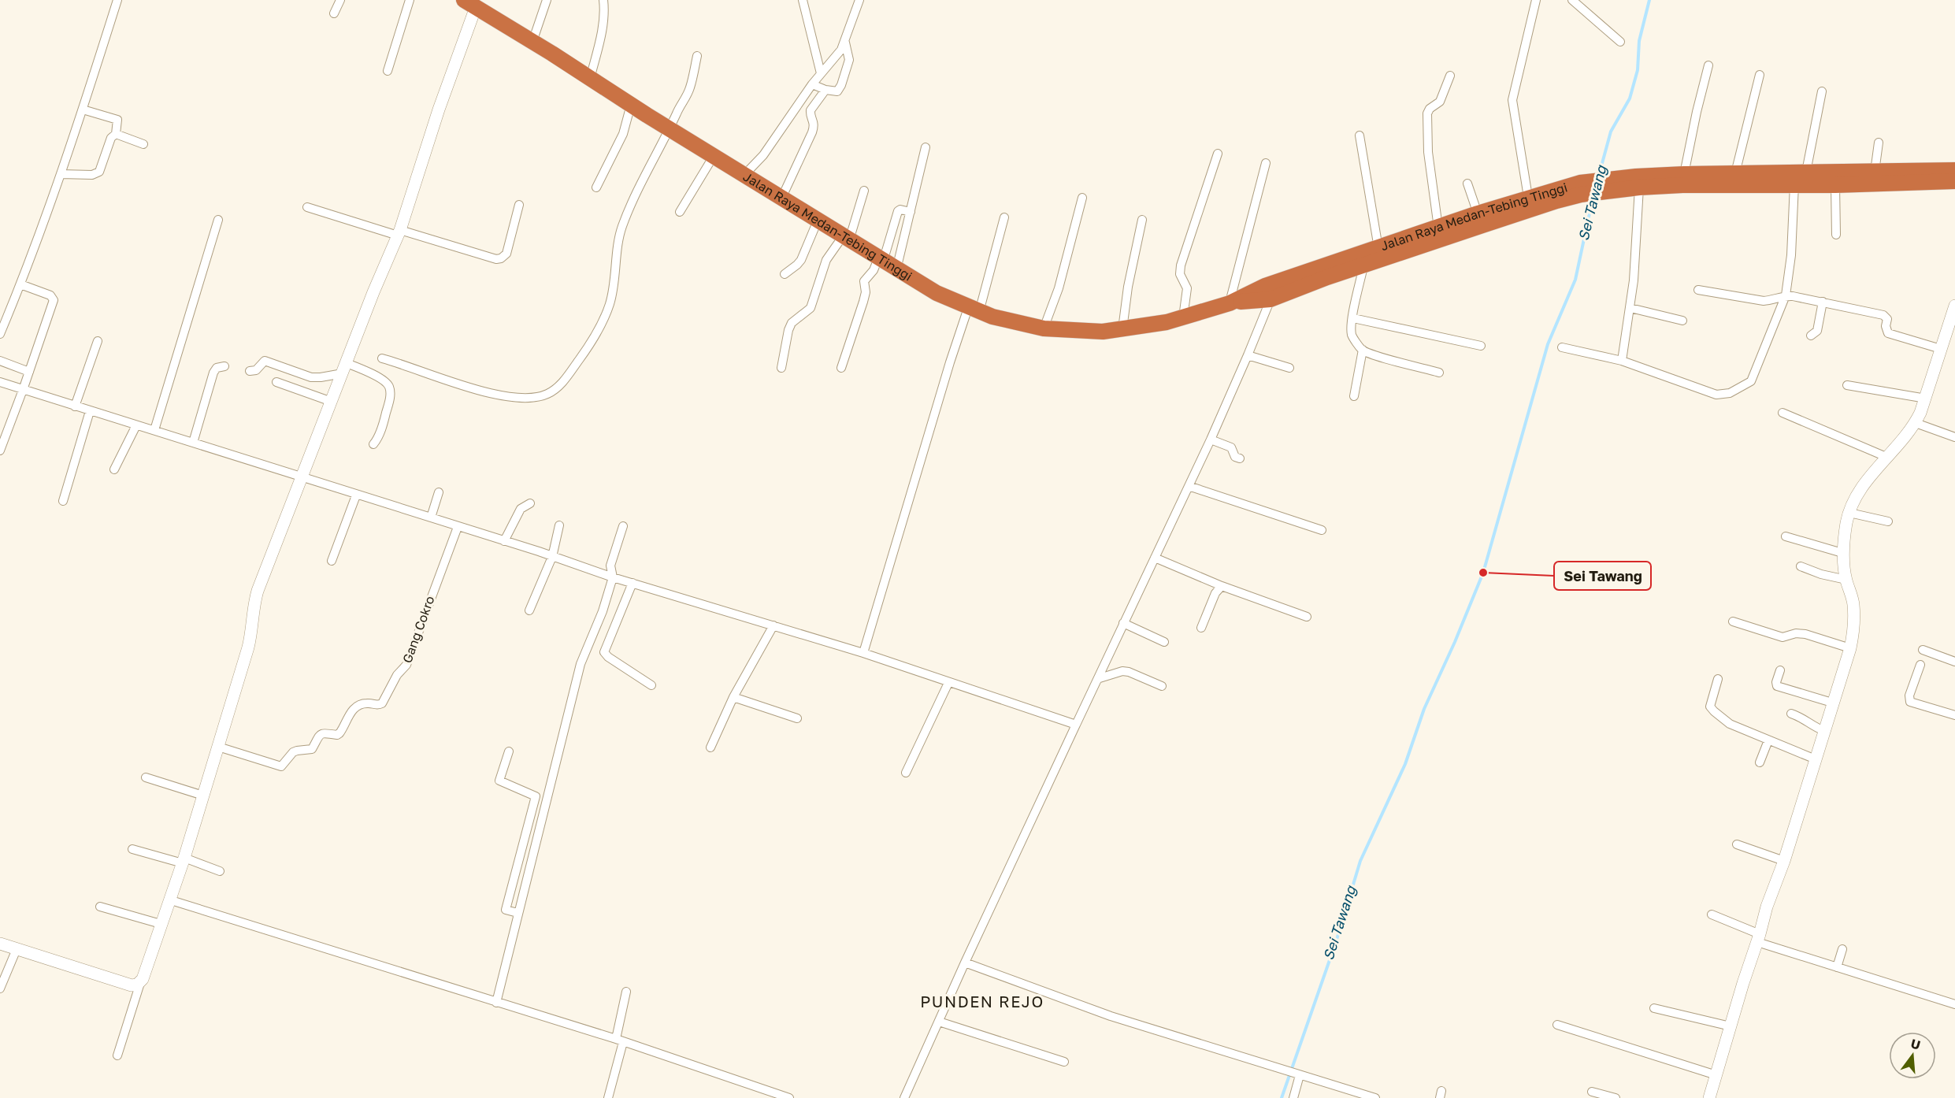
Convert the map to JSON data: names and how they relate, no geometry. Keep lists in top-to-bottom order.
{
  "streets": {
    "highway": ["Jalan Raya Medan-Tebing Tinggi"],
    "street": ["Gang Cokro"]
  },
  "districts": ["PUNDEN REJO"],
  "water": ["Sei Tawang"],
  "places": ["Sei Tawang"],
  "north": "top"
}
